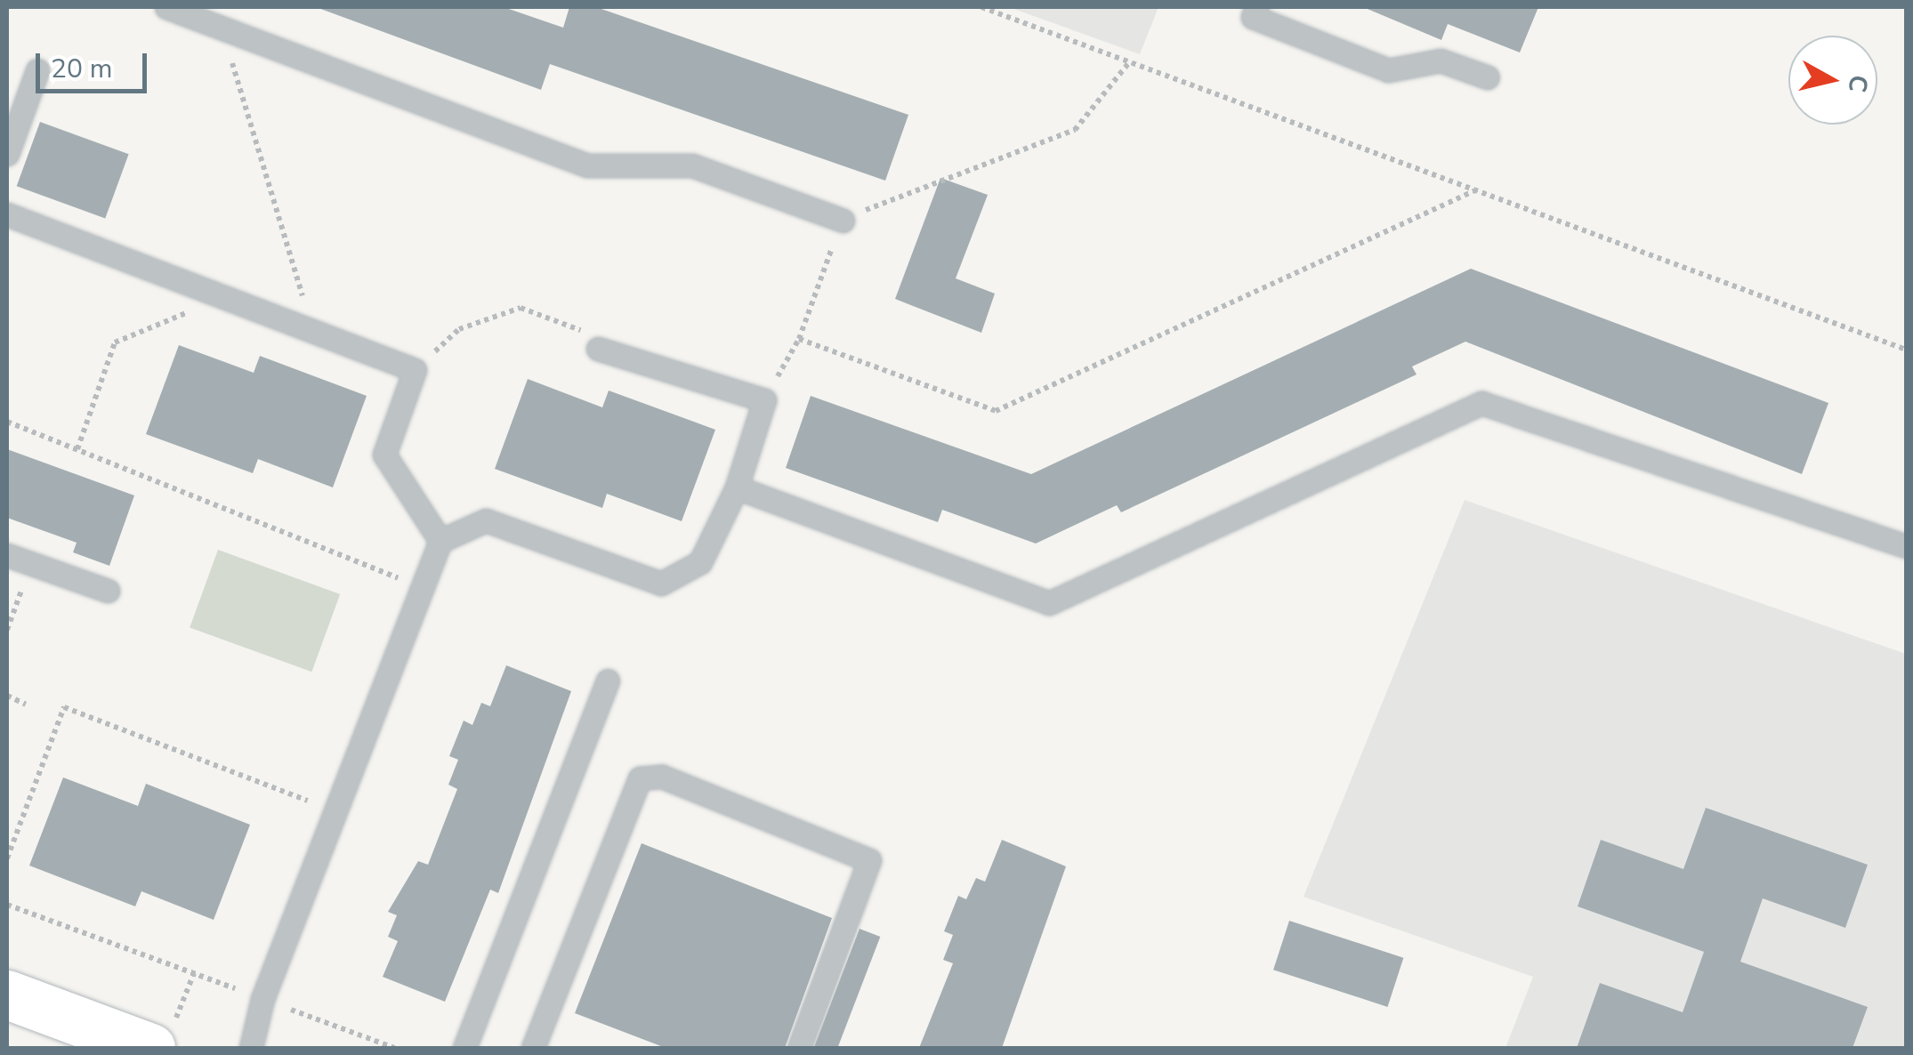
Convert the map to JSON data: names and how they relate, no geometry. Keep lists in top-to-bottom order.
{
  "scale_bar": "20 m",
  "north": "right"
}
